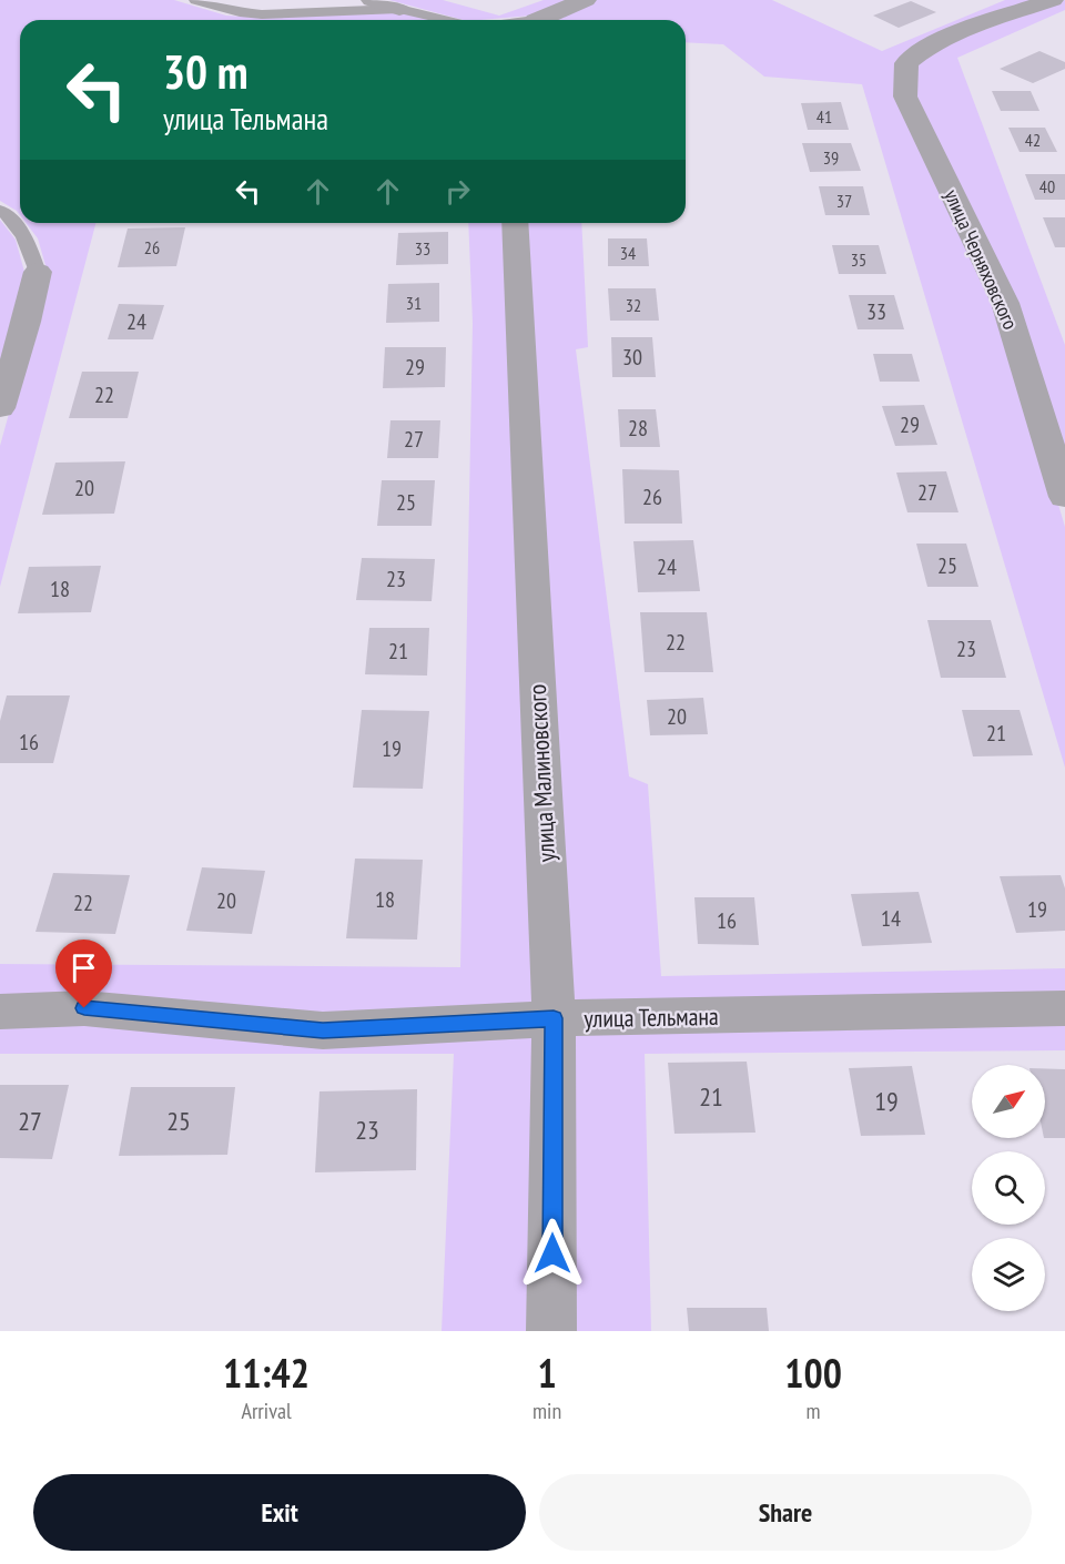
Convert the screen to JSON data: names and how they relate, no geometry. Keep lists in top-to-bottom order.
{
  "streets": {
    "street": ["улица Черняховского", "улица Малиновского", "улица Тельмана"]
  },
  "crossings": [
    ["улица Малиновского", "улица Тельмана"]
  ],
  "house_numbers": [
    "41",
    "42",
    "39",
    "40",
    "37",
    "26",
    "33",
    "34",
    "35",
    "31",
    "32",
    "33",
    "24",
    "30",
    "29",
    "22",
    "29",
    "28",
    "27",
    "20",
    "27",
    "26",
    "25",
    "25",
    "24",
    "23",
    "18",
    "22",
    "23",
    "21",
    "20",
    "21",
    "16",
    "19",
    "18",
    "20",
    "22",
    "19",
    "14",
    "16",
    "21",
    "19",
    "27",
    "25",
    "23"
  ],
  "north": "top right",
  "page": {
    "turn": ["30 m", "улица Тельмана"],
    "eta": [
      "11:42",
      "Arrival",
      "1",
      "min",
      "100",
      "m"
    ],
    "buttons": ["Exit", "Share"]
  }
}
